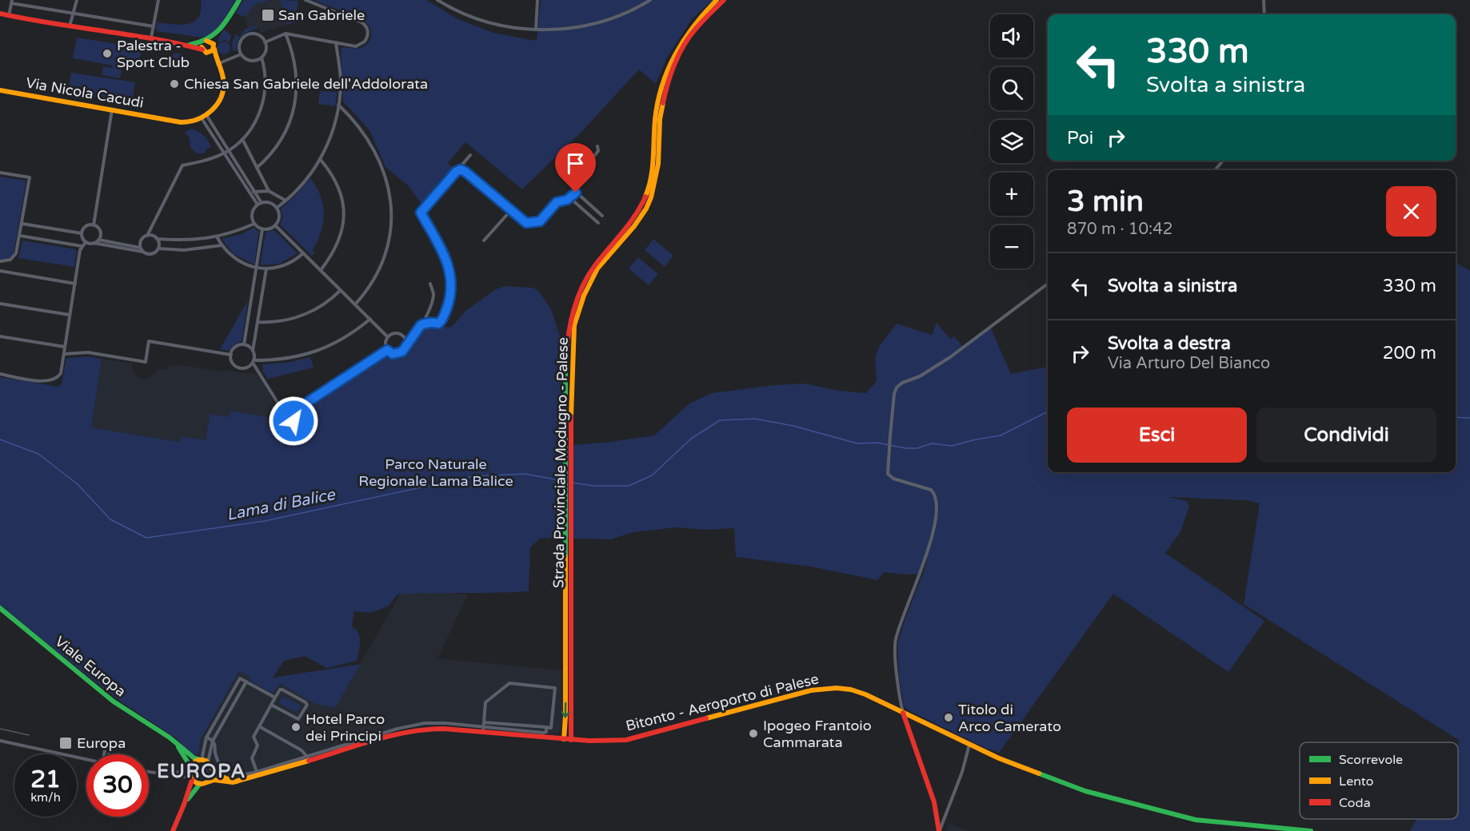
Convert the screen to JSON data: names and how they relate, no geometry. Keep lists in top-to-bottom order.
{
  "streets": {
    "main road": [
      "Via Nicola Cacudi",
      "Strada Provinciale Modugno - Palese",
      "Viale Europa",
      "Bitonto - Aeroporto di Palese"
    ]
  },
  "crossings": [
    ["Strada Provinciale Modugno - Palese", "Bitonto - Aeroporto di Palese"],
    ["Viale Europa", "Bitonto - Aeroporto di Palese"]
  ],
  "districts": ["EUROPA"],
  "water": ["Lama di Balice"],
  "parks": ["Parco Naturale Regionale Lama Balice"],
  "places": {
    "transit": ["San Gabriele", "Europa"],
    "other": [
      "Palestra - Sport Club",
      "Chiesa San Gabriele dell'Addolorata",
      "Titolo di Arco Camerato",
      "Hotel Parco dei Principi",
      "Ipogeo Frantoio Cammarata"
    ]
  },
  "legend": ["Scorrevole", "Lento", "Coda"],
  "page": {
    "map_buttons": ["+", "−"],
    "turn": ["330 m", "Svolta a sinistra"],
    "then": "Poi",
    "heading": ["3 min", "870 m · 10:42"],
    "list": [
      {
        "name": "Svolta a sinistra",
        "value": "330 m"
      },
      {
        "name": "Svolta a destra",
        "note": "Via Arturo Del Bianco",
        "value": "200 m"
      }
    ],
    "buttons": ["Esci", "Condividi"],
    "speed": "21 km/h",
    "limit": "30"
  }
}
